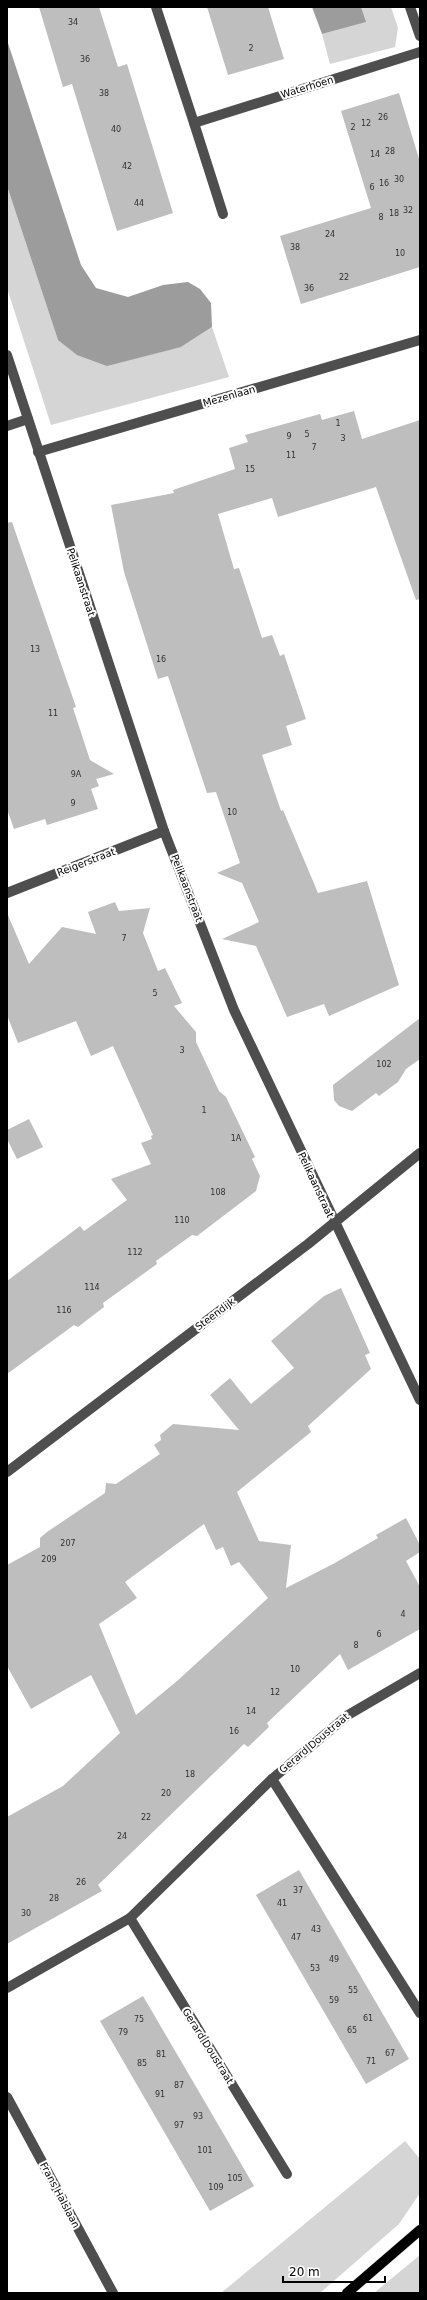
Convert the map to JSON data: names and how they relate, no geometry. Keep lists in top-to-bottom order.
{
  "streets": {
    "street": [
      "Waterhoen",
      "Mezenlaan",
      "Pelikaanstraat",
      "Reigerstraat",
      "Steendijk",
      "Gerard Doustraat",
      "Frans Halslaan"
    ]
  },
  "crossings": [
    ["Mezenlaan", "Pelikaanstraat"],
    ["Pelikaanstraat", "Reigerstraat"],
    ["Pelikaanstraat", "Steendijk"]
  ],
  "house_numbers": [
    "34",
    "2",
    "36",
    "38",
    "26",
    "12",
    "2",
    "40",
    "28",
    "14",
    "42",
    "30",
    "16",
    "6",
    "44",
    "32",
    "18",
    "8",
    "24",
    "38",
    "10",
    "22",
    "36",
    "1",
    "5",
    "9",
    "3",
    "7",
    "11",
    "15",
    "13",
    "16",
    "11",
    "9A",
    "9",
    "10",
    "7",
    "5",
    "3",
    "102",
    "1",
    "1A",
    "108",
    "110",
    "112",
    "114",
    "116",
    "207",
    "209",
    "4",
    "6",
    "8",
    "10",
    "12",
    "14",
    "16",
    "18",
    "20",
    "22",
    "24",
    "26",
    "37",
    "28",
    "41",
    "30",
    "43",
    "47",
    "49",
    "53",
    "55",
    "59",
    "61",
    "75",
    "65",
    "79",
    "67",
    "81",
    "71",
    "85",
    "87",
    "91",
    "93",
    "97",
    "101",
    "105",
    "109"
  ],
  "scale_bar": "20 m"
}
